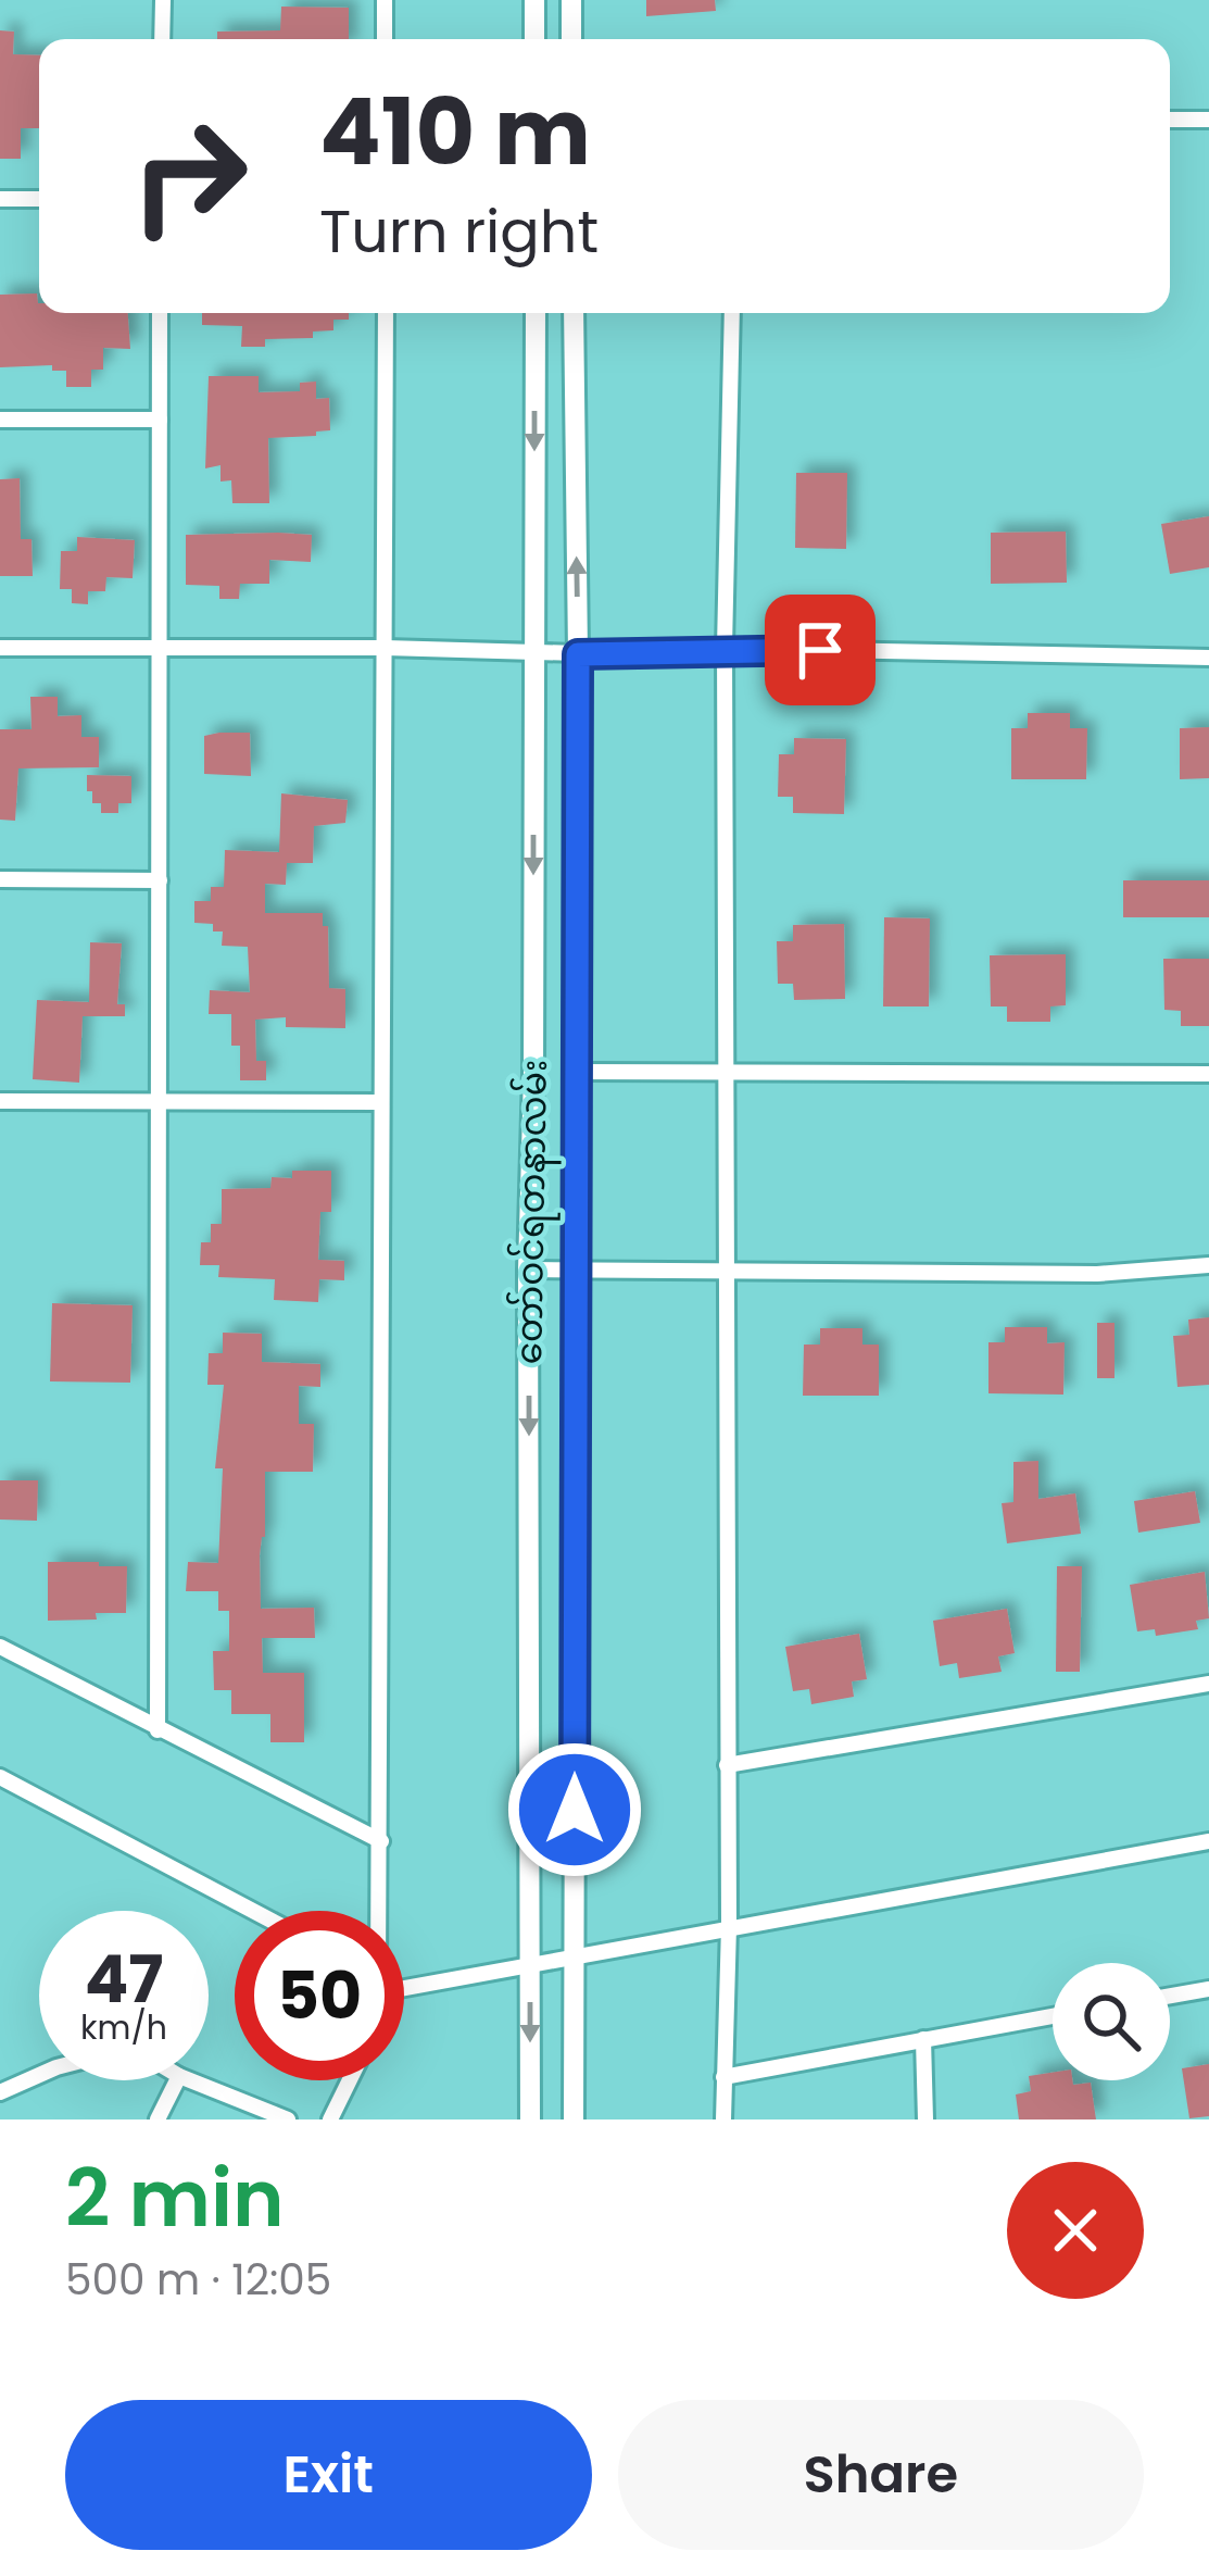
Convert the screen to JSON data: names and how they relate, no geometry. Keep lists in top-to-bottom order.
{
  "streets": {
    "main road": ["တော်ဝင်ရတနာလမ်း"]
  },
  "page": {
    "turn": ["410 m", "Turn right"],
    "speed": "47 km/h",
    "limit": "50",
    "heading": ["2 min", "500 m · 12:05"],
    "buttons": ["Exit", "Share"]
  }
}
